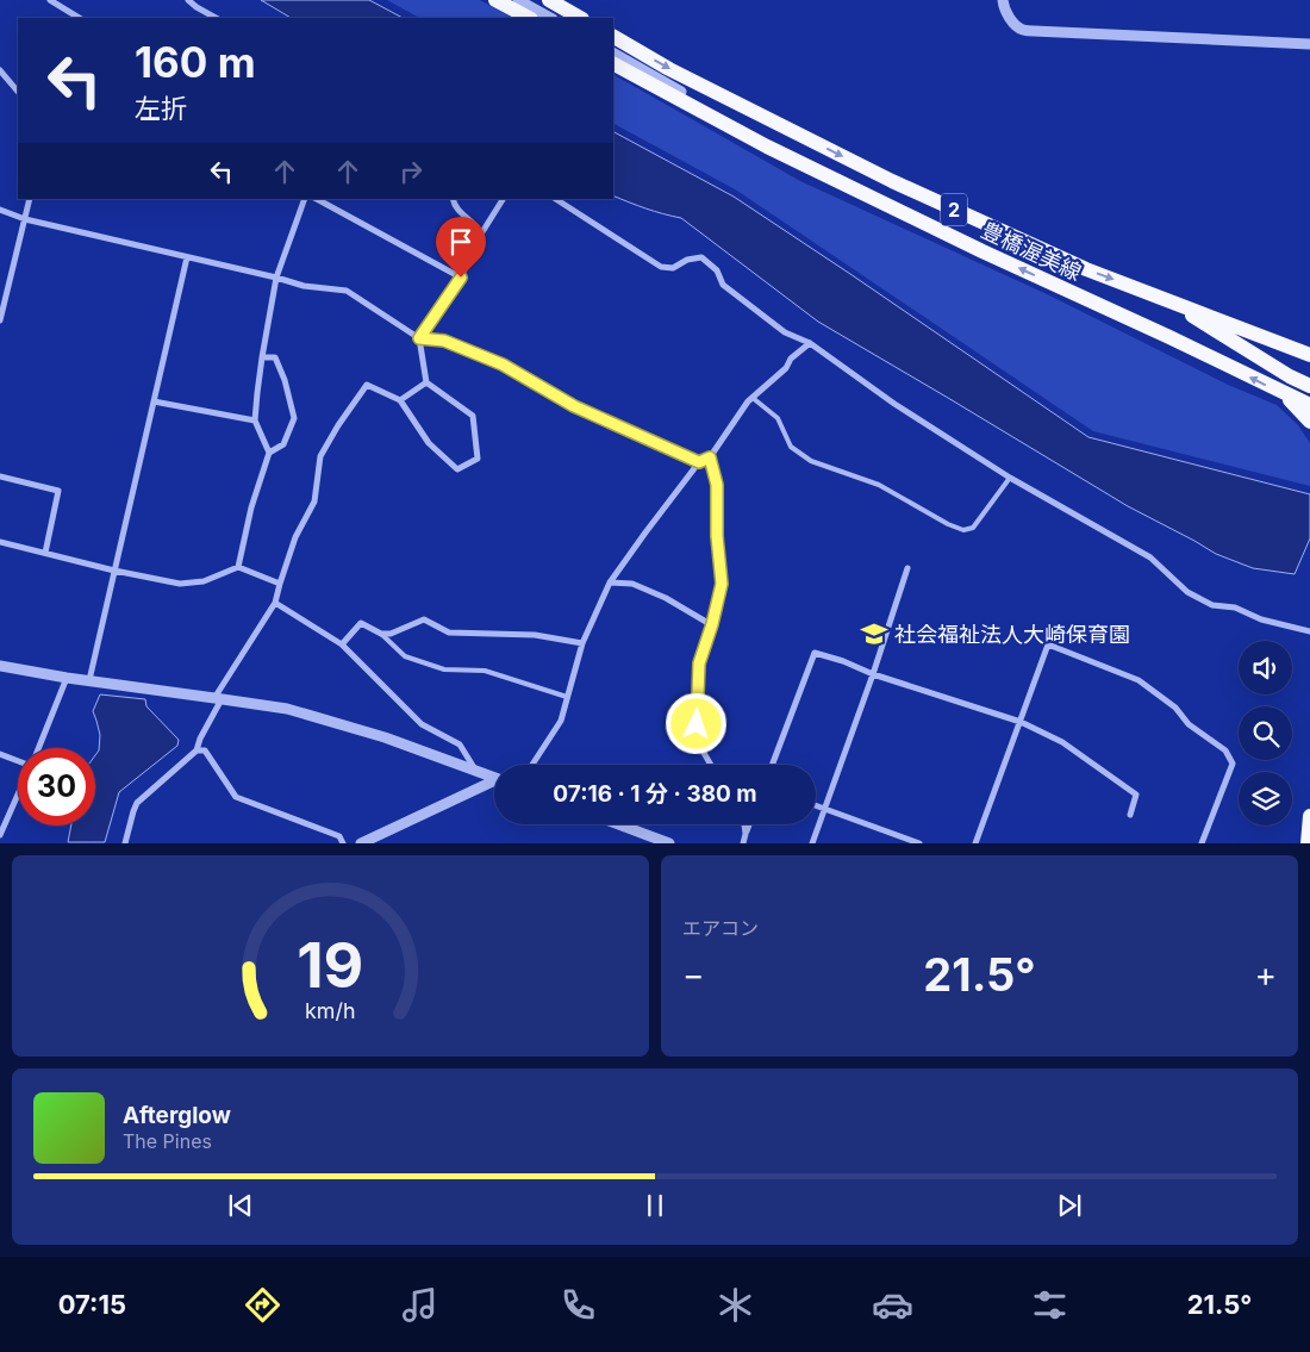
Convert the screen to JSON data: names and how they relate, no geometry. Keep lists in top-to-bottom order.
{
  "streets": {
    "main road": ["2", "豊橋渥美線"]
  },
  "places": {
    "school or university": ["社会福祉法人大崎保育園"]
  },
  "page": {
    "turn": ["160 m", "左折"],
    "limit": "30",
    "trip": "07:16 · 1 分 · 380 m",
    "tile": "エアコン",
    "heat": ["−", "21.5°", "+"],
    "song": ["Afterglow", "The Pines"],
    "tabs": ["07:15", "21.5°"],
    "gauge": ["19", "km/h"]
  }
}
